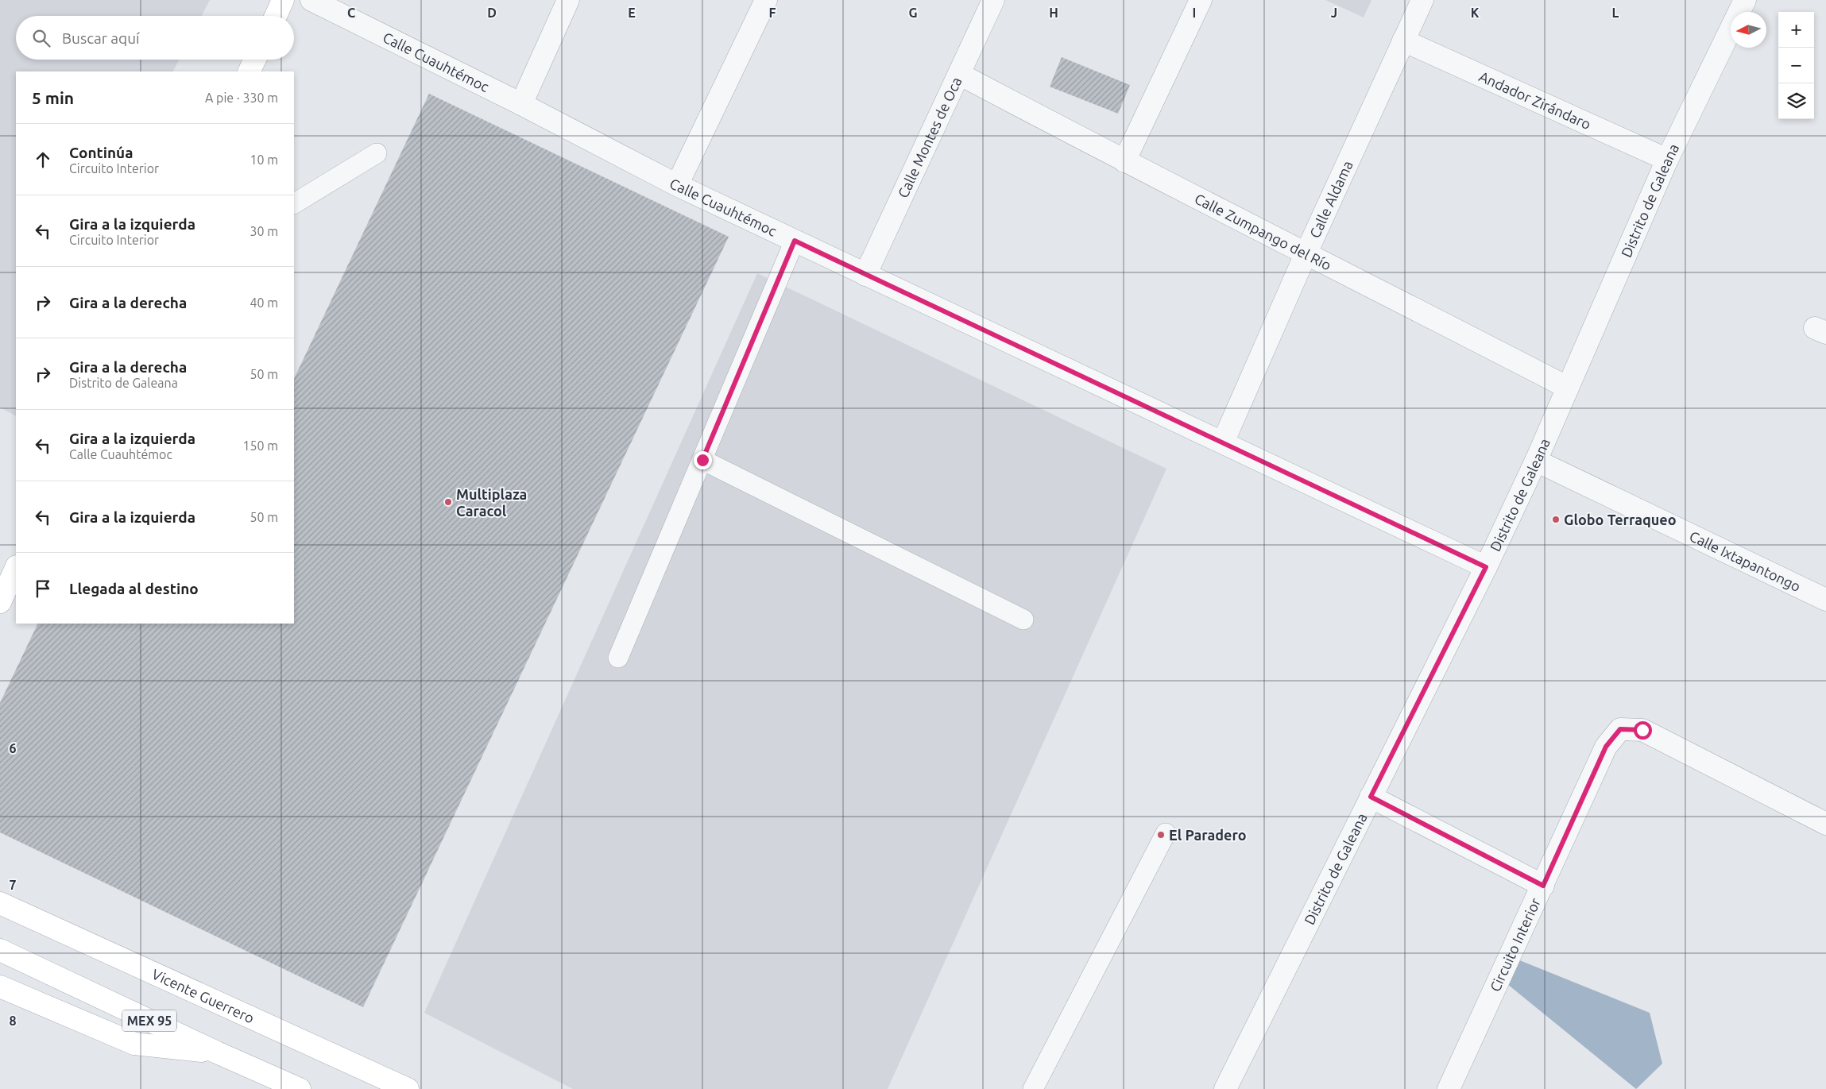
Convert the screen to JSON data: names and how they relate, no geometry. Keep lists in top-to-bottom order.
{
  "streets": {
    "main road": ["Vicente Guerrero", "MEX 95"],
    "street": [
      "Calle Cuauhtémoc",
      "Andador Zirándaro",
      "Calle Montes de Oca",
      "Calle Aldama",
      "Distrito de Galeana",
      "Calle Zumpango del Río",
      "Calle Ixtapantongo",
      "Circuito Interior"
    ]
  },
  "crossings": [
    ["Calle Cuauhtémoc", "Calle Montes de Oca"],
    ["Calle Cuauhtémoc", "Calle Aldama"],
    ["Calle Cuauhtémoc", "Distrito de Galeana"],
    ["Andador Zirándaro", "Calle Aldama"],
    ["Andador Zirándaro", "Distrito de Galeana"],
    ["Calle Montes de Oca", "Calle Zumpango del Río"],
    ["Calle Aldama", "Calle Zumpango del Río"],
    ["Distrito de Galeana", "Calle Zumpango del Río"],
    ["Distrito de Galeana", "Calle Ixtapantongo"]
  ],
  "places": ["Multiplaza Caracol", "Globo Terraqueo", "El Paradero"],
  "north": "left",
  "page": {
    "map_buttons": ["+", "−"],
    "search": "Buscar aquí",
    "heading": ["5 min", "A pie · 330 m"],
    "list": [
      ["Continúa", "Circuito Interior", "10 m"],
      ["Gira a la izquierda", "Circuito Interior", "30 m"],
      ["Gira a la derecha", "40 m"],
      ["Gira a la derecha", "Distrito de Galeana", "50 m"],
      ["Gira a la izquierda", "Calle Cuauhtémoc", "150 m"],
      ["Gira a la izquierda", "50 m"],
      "Llegada al destino"
    ]
  },
  "grid": {
    "columns": [
      "C",
      "D",
      "E",
      "F",
      "G",
      "H",
      "I",
      "J",
      "K",
      "L"
    ],
    "rows": ["6", "7", "8"]
  }
}
